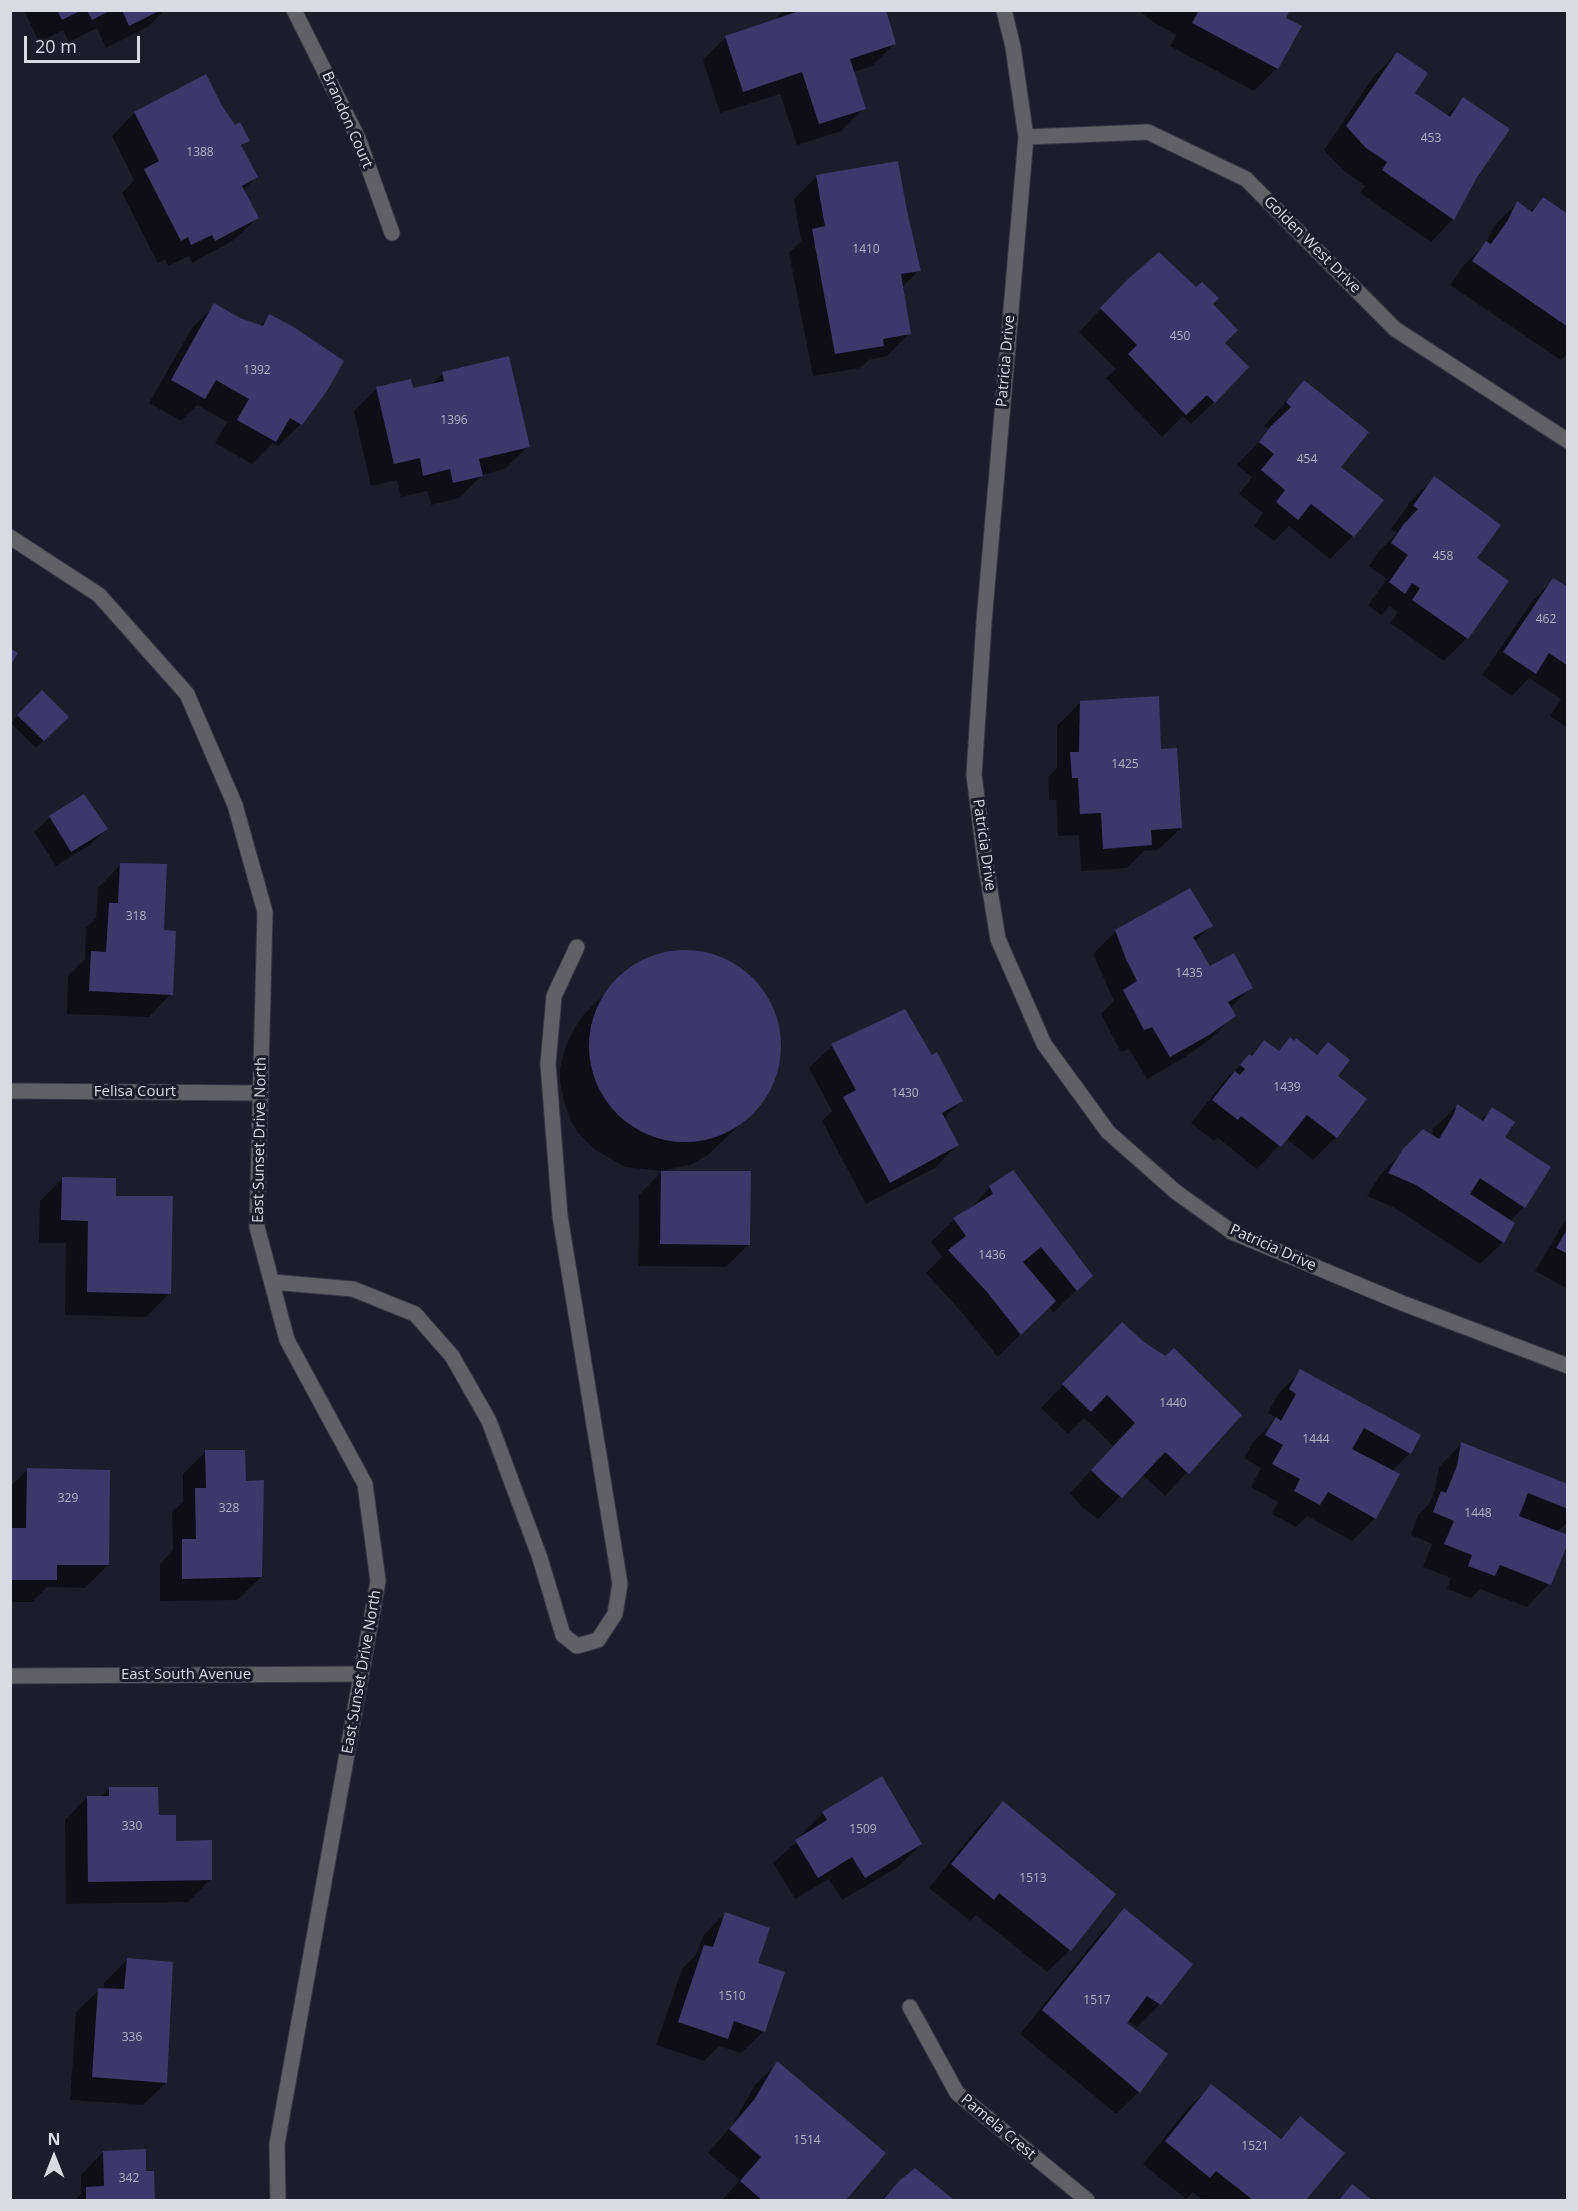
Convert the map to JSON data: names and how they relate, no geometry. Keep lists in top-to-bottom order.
{
  "streets": {
    "street": [
      "Brandon Court",
      "Golden West Drive",
      "Patricia Drive",
      "Felisa Court",
      "East Sunset Drive North",
      "East South Avenue",
      "Pamela Crest"
    ]
  },
  "crossings": [
    ["Golden West Drive", "Patricia Drive"],
    ["Felisa Court", "East Sunset Drive North"],
    ["East Sunset Drive North", "East South Avenue"]
  ],
  "house_numbers": [
    "453",
    "1388",
    "1410",
    "450",
    "1392",
    "1396",
    "454",
    "458",
    "462",
    "1425",
    "318",
    "1435",
    "1439",
    "1430",
    "1436",
    "1440",
    "1444",
    "329",
    "328",
    "1448",
    "330",
    "1509",
    "1513",
    "1510",
    "1517",
    "336",
    "1514",
    "1521",
    "342"
  ],
  "scale_bar": "20 m",
  "north": "top"
}
